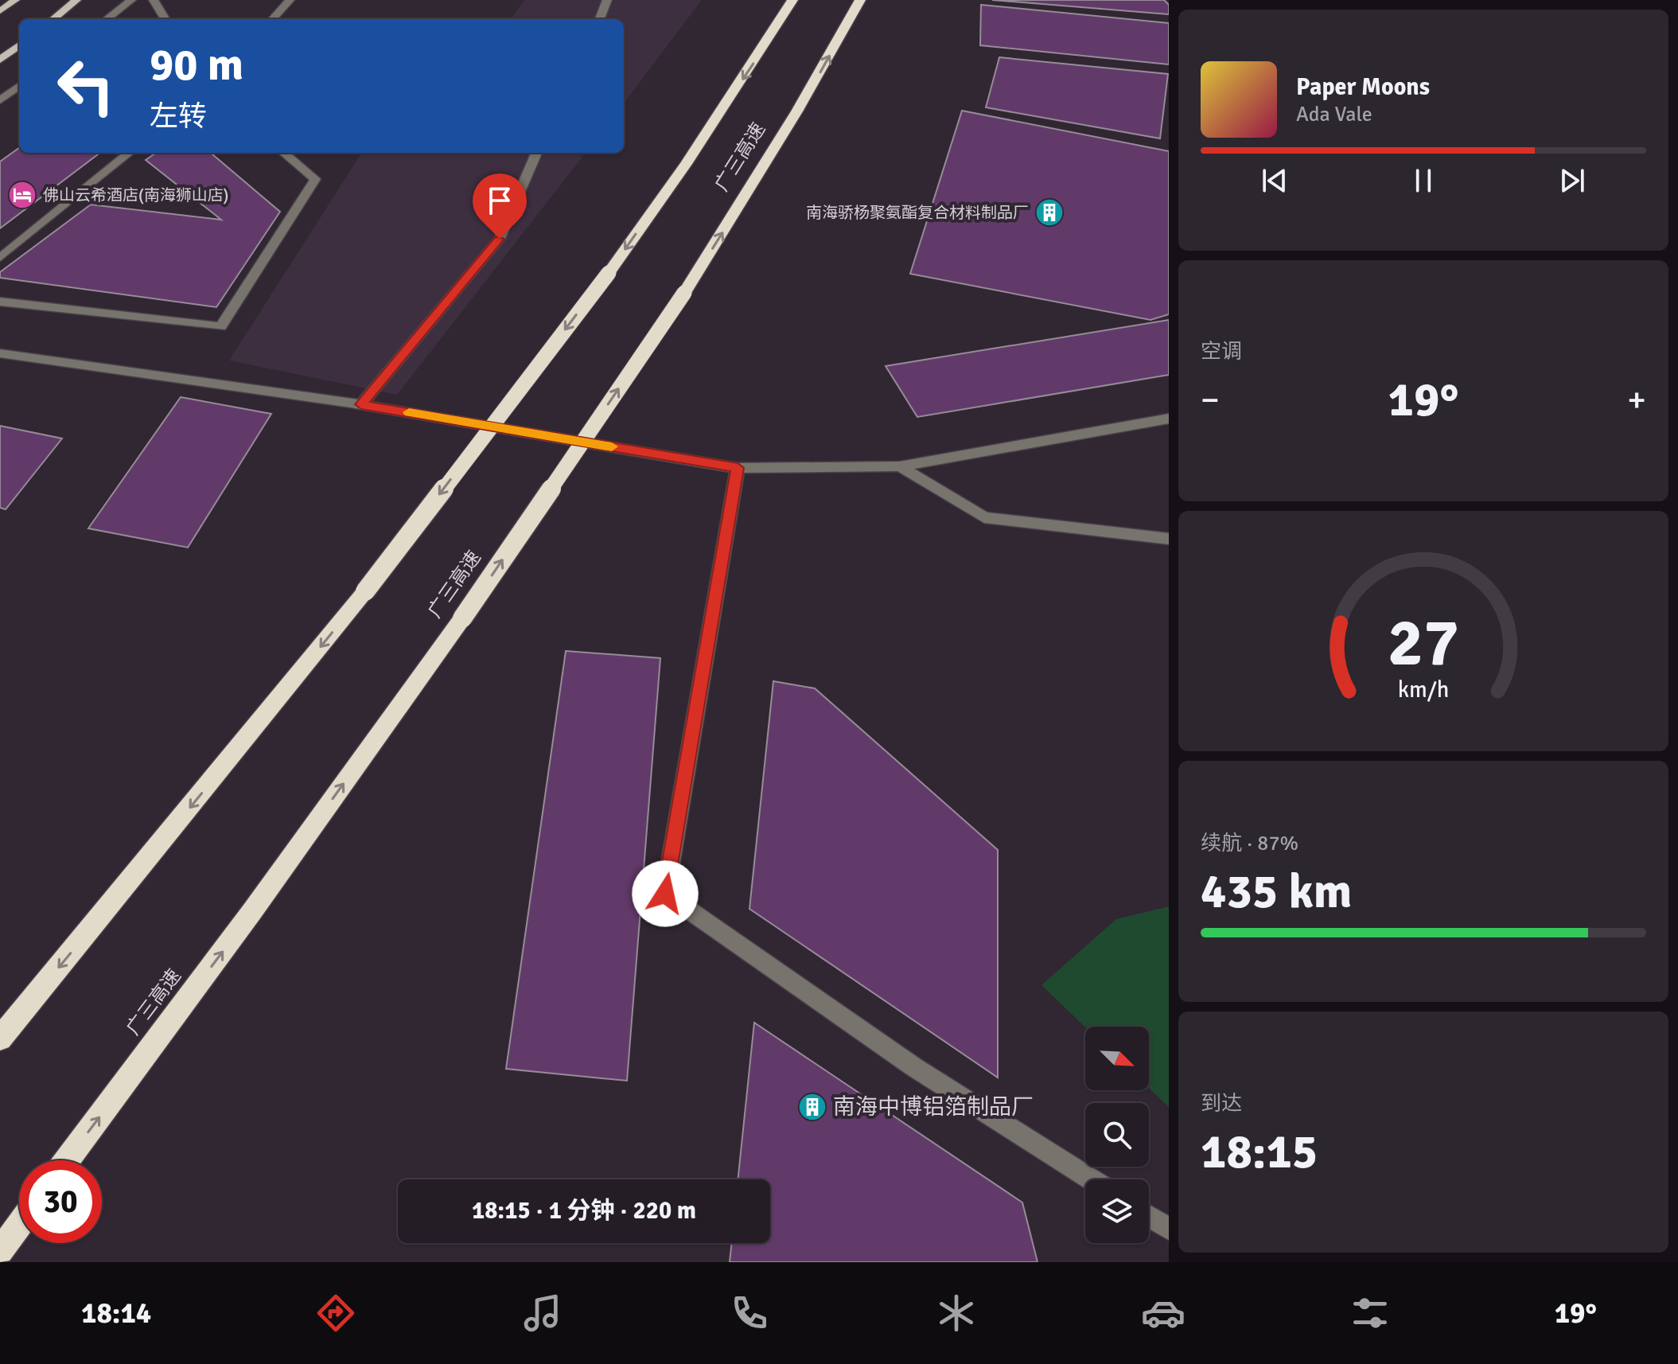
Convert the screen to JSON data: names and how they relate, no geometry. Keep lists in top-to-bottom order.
{
  "streets": {
    "highway": ["广三高速"]
  },
  "places": {
    "hotel": ["佛山云希酒店(南海狮山店)"],
    "building": ["南海骄杨聚氨酯复合材料制品厂", "南海中博铝箔制品厂"]
  },
  "north": "bottom right",
  "page": {
    "turn": ["90 m", "左转"],
    "song": ["Paper Moons", "Ada Vale"],
    "tile": [
      "空调",
      ["续航 · 87%", "435 km"],
      ["到达", "18:15"]
    ],
    "heat": ["−", "19°", "+"],
    "limit": "30",
    "trip": "18:15 · 1 分钟 · 220 m",
    "tabs": ["18:14", "19°"],
    "gauge": ["27", "km/h"]
  }
}
